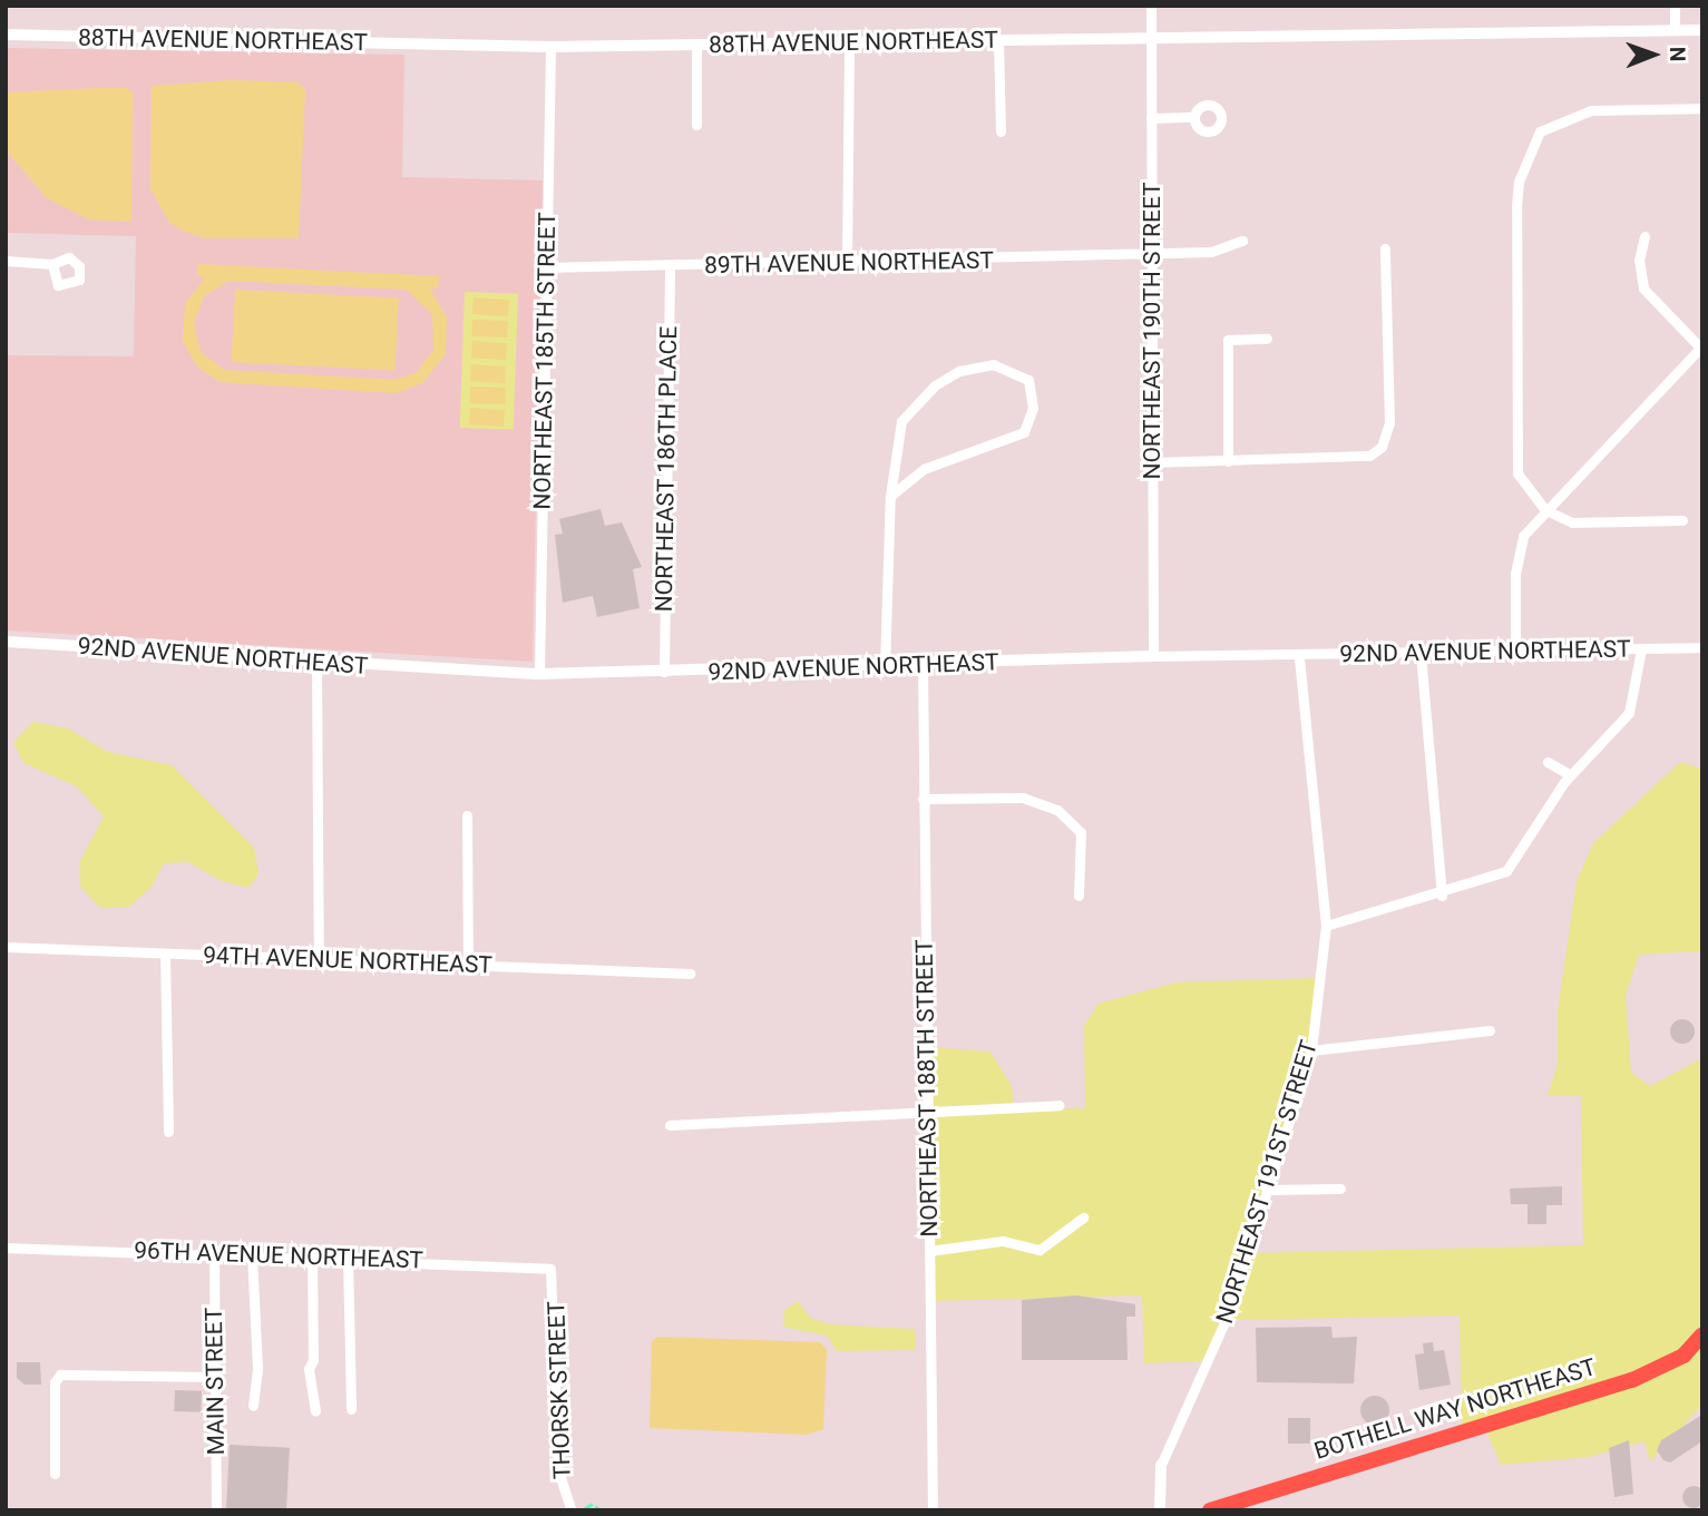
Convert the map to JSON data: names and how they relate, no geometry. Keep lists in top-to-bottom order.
{
  "streets": {
    "main road": ["BOTHELL WAY NORTHEAST"],
    "street": [
      "88TH AVENUE NORTHEAST",
      "89TH AVENUE NORTHEAST",
      "NORTHEAST 190TH STREET",
      "NORTHEAST 185TH STREET",
      "NORTHEAST 186TH PLACE",
      "92ND AVENUE NORTHEAST",
      "94TH AVENUE NORTHEAST",
      "NORTHEAST 188TH STREET",
      "NORTHEAST 191ST STREET",
      "96TH AVENUE NORTHEAST",
      "MAIN STREET",
      "THORSK STREET"
    ]
  },
  "crossings": [
    ["88TH AVENUE NORTHEAST", "NORTHEAST 190TH STREET"],
    ["88TH AVENUE NORTHEAST", "NORTHEAST 185TH STREET"],
    ["89TH AVENUE NORTHEAST", "NORTHEAST 190TH STREET"],
    ["89TH AVENUE NORTHEAST", "NORTHEAST 185TH STREET"],
    ["89TH AVENUE NORTHEAST", "NORTHEAST 186TH PLACE"],
    ["NORTHEAST 190TH STREET", "92ND AVENUE NORTHEAST"],
    ["NORTHEAST 185TH STREET", "92ND AVENUE NORTHEAST"],
    ["NORTHEAST 186TH PLACE", "92ND AVENUE NORTHEAST"],
    ["92ND AVENUE NORTHEAST", "NORTHEAST 188TH STREET"],
    ["92ND AVENUE NORTHEAST", "NORTHEAST 191ST STREET"],
    ["96TH AVENUE NORTHEAST", "MAIN STREET"],
    ["96TH AVENUE NORTHEAST", "THORSK STREET"]
  ],
  "north": "right"
}
